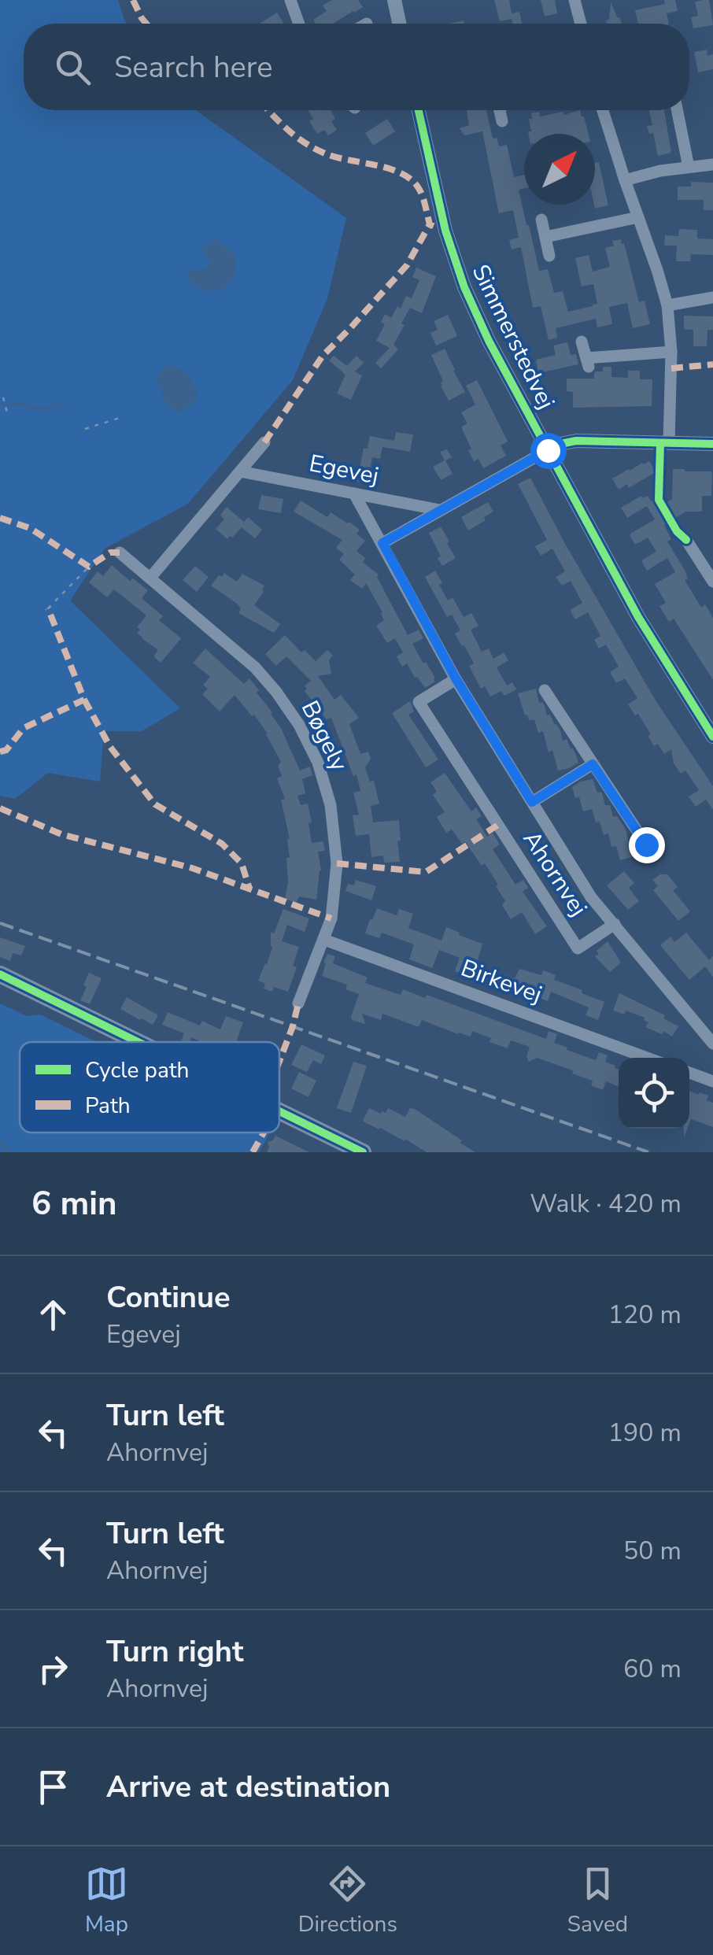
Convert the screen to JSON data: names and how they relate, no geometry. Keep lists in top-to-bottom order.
{
  "streets": {
    "street": [
      "Simmerstedvej",
      "Egevej",
      "Bøgely",
      "Ahornvej",
      "Birkevej"
    ]
  },
  "crossings": [
    ["Egevej", "Ahornvej"],
    ["Bøgely", "Birkevej"]
  ],
  "legend": ["Cycle path", "Path"],
  "north": "top right",
  "page": {
    "search": "Search here",
    "heading": ["6 min", "Walk · 420 m"],
    "list": [
      ["Continue", "Egevej", "120 m"],
      ["Turn left", "Ahornvej", "190 m"],
      ["Turn left", "Ahornvej", "50 m"],
      ["Turn right", "Ahornvej", "60 m"],
      "Arrive at destination"
    ],
    "nav": ["Map", "Directions", "Saved"]
  }
}
